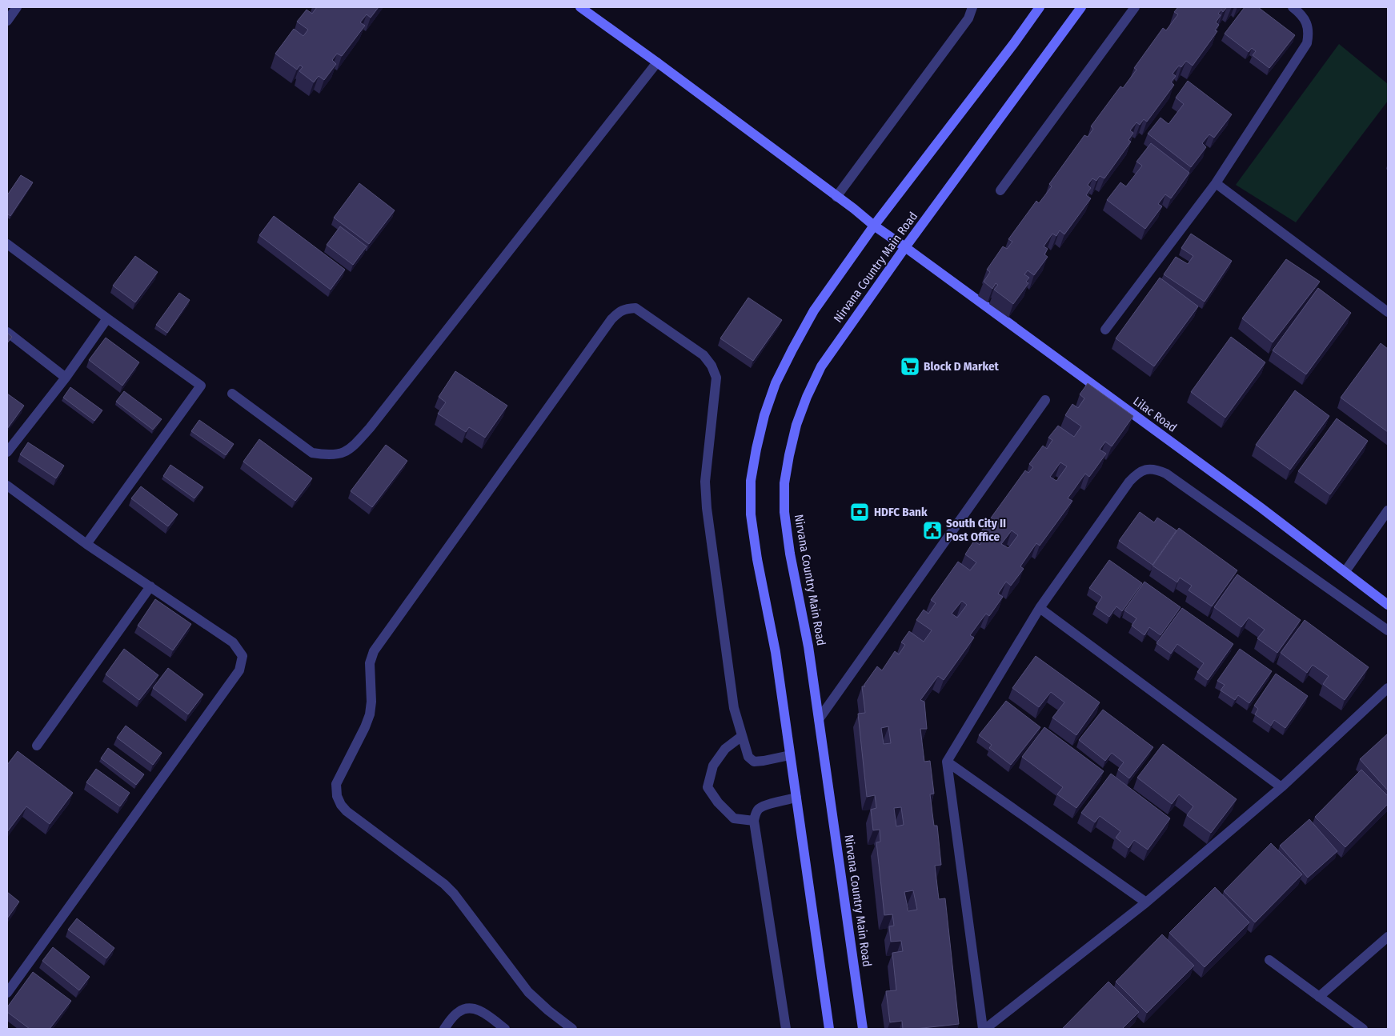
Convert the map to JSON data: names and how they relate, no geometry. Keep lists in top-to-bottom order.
{
  "streets": {
    "street": ["Nirvana Country Main Road", "Lilac Road"]
  },
  "crossings": [
    ["Nirvana Country Main Road", "Lilac Road"]
  ],
  "places": {
    "supermarket": ["Block D Market"],
    "bank": ["HDFC Bank"],
    "public building": ["South City II Post Office"]
  }
}
